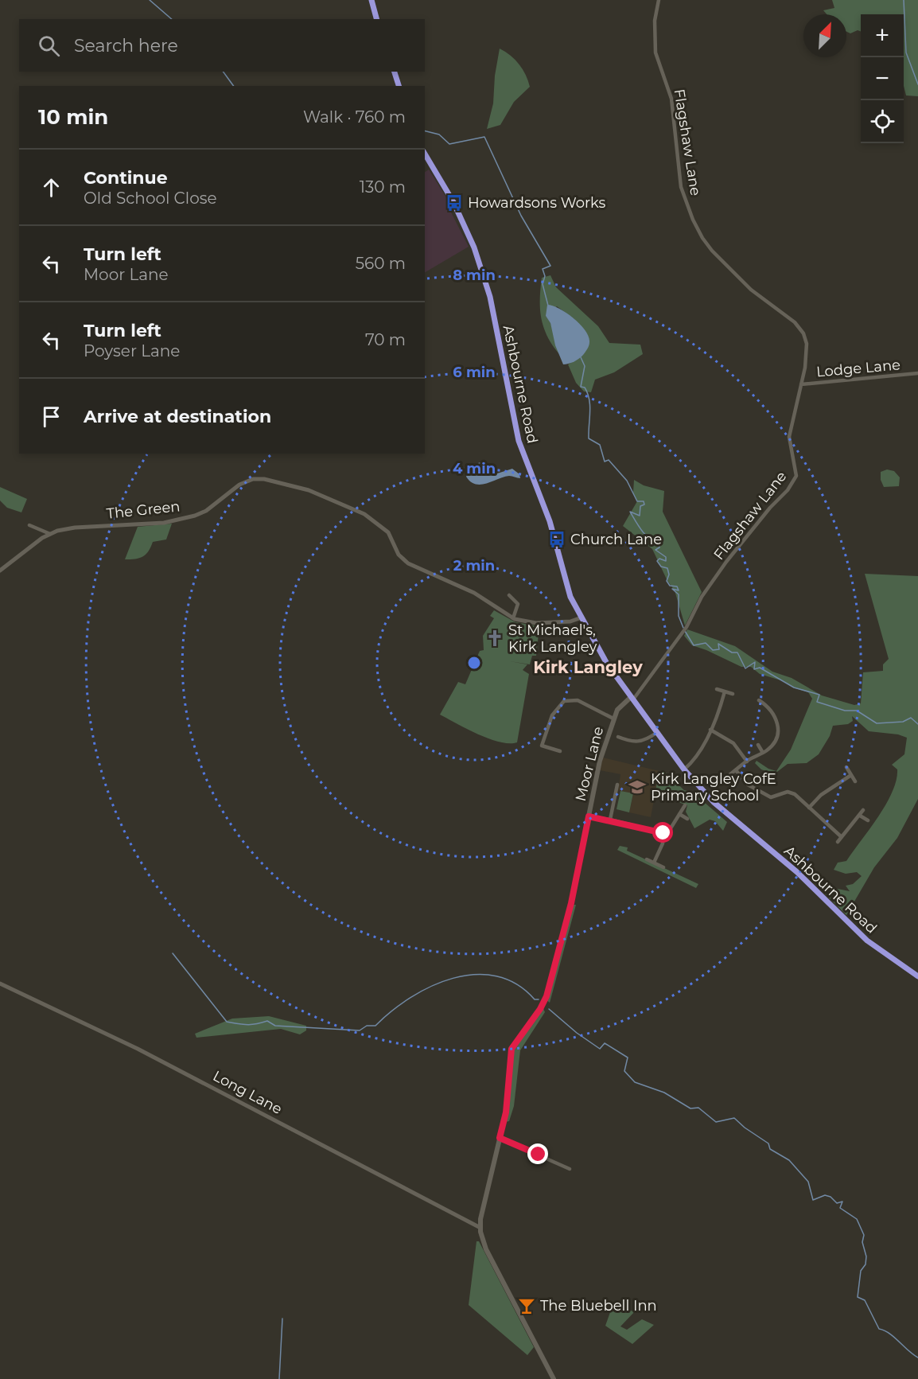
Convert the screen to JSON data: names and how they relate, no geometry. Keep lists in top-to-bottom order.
{
  "streets": {
    "highway": ["Ashbourne Road"],
    "main road": ["Moor Lane"],
    "street": [
      "Flagshaw Lane",
      "Lodge Lane",
      "The Green",
      "Long Lane"
    ]
  },
  "crossings": [
    ["Flagshaw Lane", "Lodge Lane"],
    ["Flagshaw Lane", "Ashbourne Road"],
    ["Flagshaw Lane", "Moor Lane"],
    ["Ashbourne Road", "Moor Lane"],
    ["Moor Lane", "Long Lane"]
  ],
  "districts": ["Kirk Langley"],
  "places": {
    "bus stop": ["Howardsons Works", "Church Lane"],
    "church": ["St Michael's, Kirk Langley"],
    "school or university": ["Kirk Langley CofE Primary School"],
    "bar": ["The Bluebell Inn"]
  },
  "north": "top right",
  "page": {
    "map_buttons": ["+", "−"],
    "search": "Search here",
    "heading": ["10 min", "Walk · 760 m"],
    "list": [
      ["Continue", "Old School Close", "130 m"],
      ["Turn left", "Moor Lane", "560 m"],
      ["Turn left", "Poyser Lane", "70 m"],
      "Arrive at destination"
    ]
  },
  "rings": [
    "8 min",
    "6 min",
    "4 min",
    "2 min"
  ]
}
